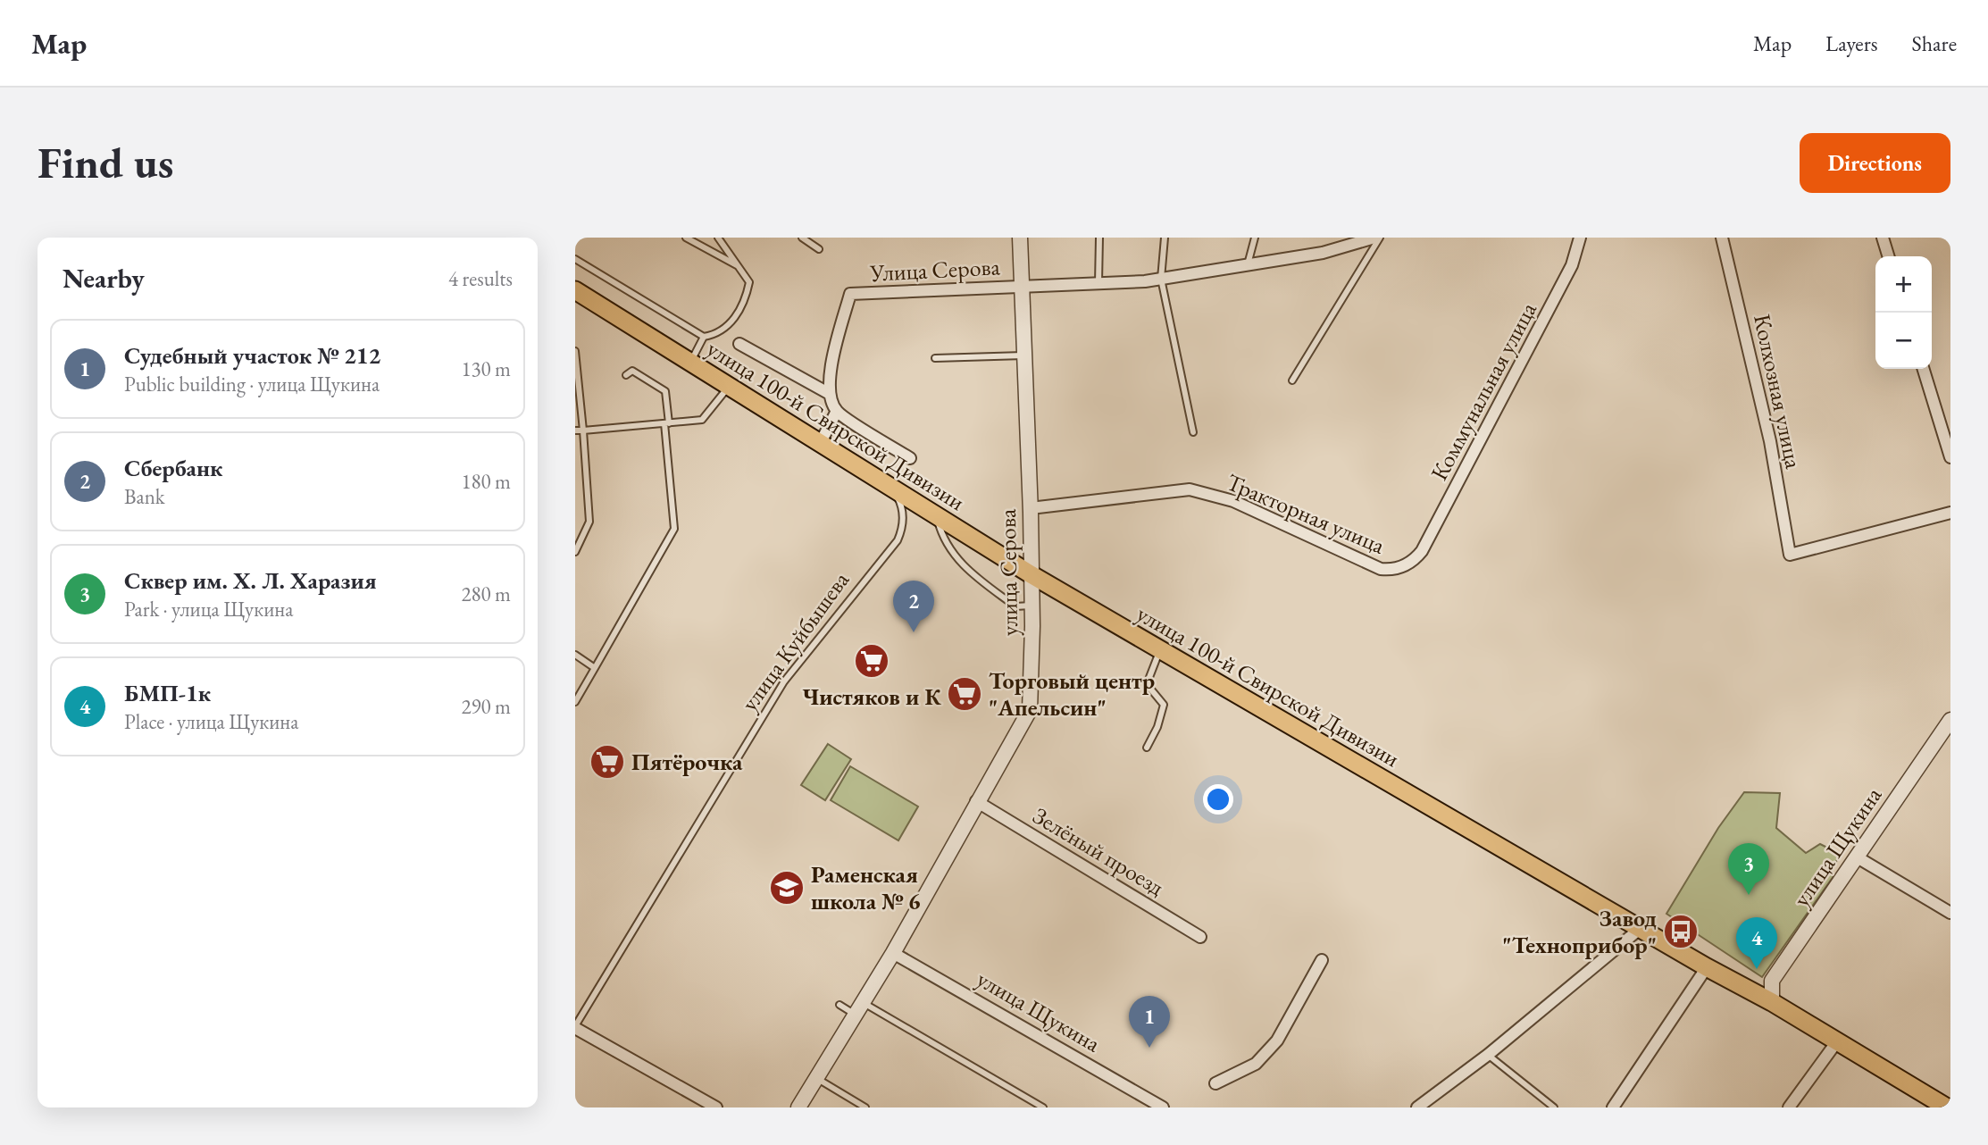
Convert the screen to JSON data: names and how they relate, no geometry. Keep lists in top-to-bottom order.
{
  "streets": {
    "main road": ["улица 100-й Свирской Дивизии"],
    "street": [
      "Улица Серова",
      "Коммунальная улица",
      "Колхозная улица",
      "Тракторная улица",
      "улица Серова",
      "улица Куйбышева",
      "улица Щукина",
      "Зелёный проезд"
    ]
  },
  "crossings": [
    ["Улица Серова", "улица Серова"],
    ["Коммунальная улица", "Тракторная улица"],
    ["улица 100-й Свирской Дивизии", "улица Серова"],
    ["улица 100-й Свирской Дивизии", "улица Куйбышева"],
    ["улица 100-й Свирской Дивизии", "улица Щукина"],
    ["Тракторная улица", "улица Серова"],
    ["улица Серова", "улица Щукина"],
    ["улица Серова", "Зелёный проезд"]
  ],
  "places": {
    "supermarket": ["Чистяков и К", "Торговый центр \"Апельсин\"", "Пятёрочка"],
    "school or university": ["Раменская школа № 6"],
    "bus stop": ["Завод \"Техноприбор\""]
  },
  "page": {
    "header": "Map",
    "nav": ["Map", "Layers", "Share"],
    "buttons": "Directions",
    "title": "Find us",
    "heading": ["Nearby", "4 results"],
    "map_buttons": ["+", "−"],
    "list": [
      {
        "mark": "1",
        "name": "Судебный участок № 212",
        "note": "Public building · улица Щукина",
        "value": "130 m"
      },
      {
        "mark": "2",
        "name": "Сбербанк",
        "note": "Bank",
        "value": "180 m"
      },
      {
        "mark": "3",
        "name": "Сквер им. Х. Л. Харазия",
        "note": "Park · улица Щукина",
        "value": "280 m"
      },
      {
        "mark": "4",
        "name": "БМП-1к",
        "note": "Place · улица Щукина",
        "value": "290 m"
      }
    ],
    "pins": [
      "2",
      "3",
      "4",
      "1"
    ]
  }
}
